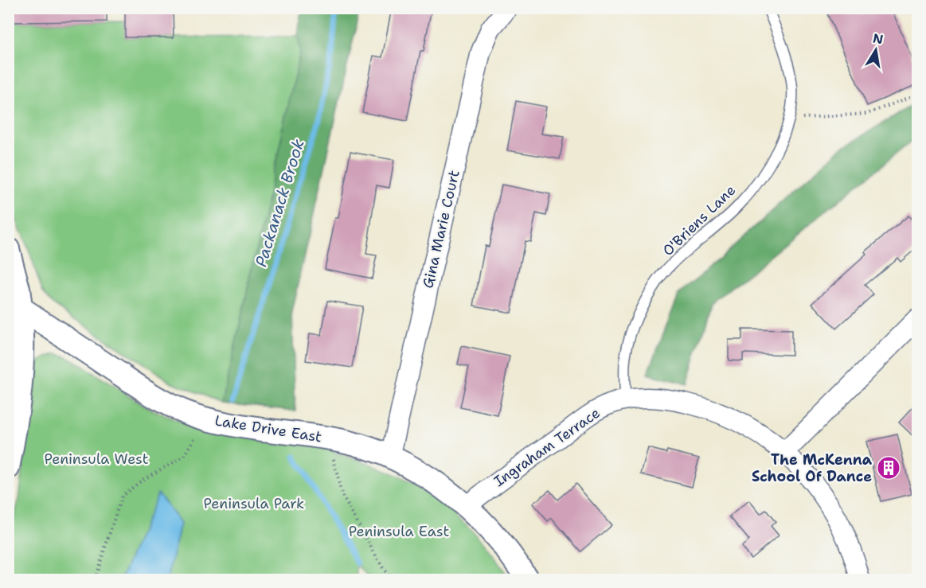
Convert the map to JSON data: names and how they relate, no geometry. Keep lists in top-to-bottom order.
{
  "streets": {
    "street": ["Gina Marie Court", "Lake Drive East", "Ingraham Terrace"],
    "lane": ["O'Briens Lane"]
  },
  "crossings": [
    ["O'Briens Lane", "Ingraham Terrace"],
    ["Gina Marie Court", "Lake Drive East"],
    ["Lake Drive East", "Ingraham Terrace"]
  ],
  "water": ["Packanack Brook"],
  "parks": ["Peninsula West", "Peninsula Park", "Peninsula East"],
  "places": {
    "building": ["The McKenna School Of Dance"]
  },
  "north": "top"
}
